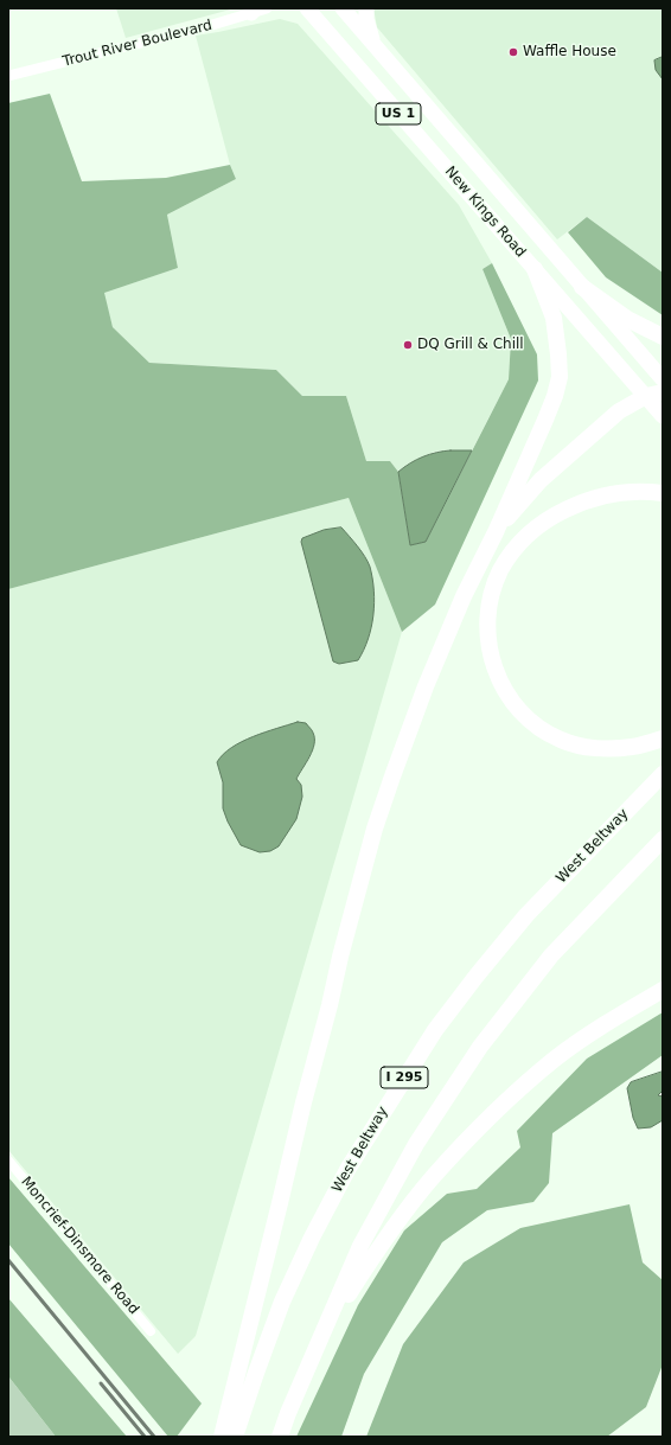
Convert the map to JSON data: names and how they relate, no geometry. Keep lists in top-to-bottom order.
{
  "streets": {
    "highway": [
      "US 1",
      "New Kings Road",
      "West Beltway",
      "I 295"
    ],
    "street": ["Trout River Boulevard", "Moncrief-Dinsmore Road"]
  },
  "places": ["Waffle House", "DQ Grill & Chill"]
}
